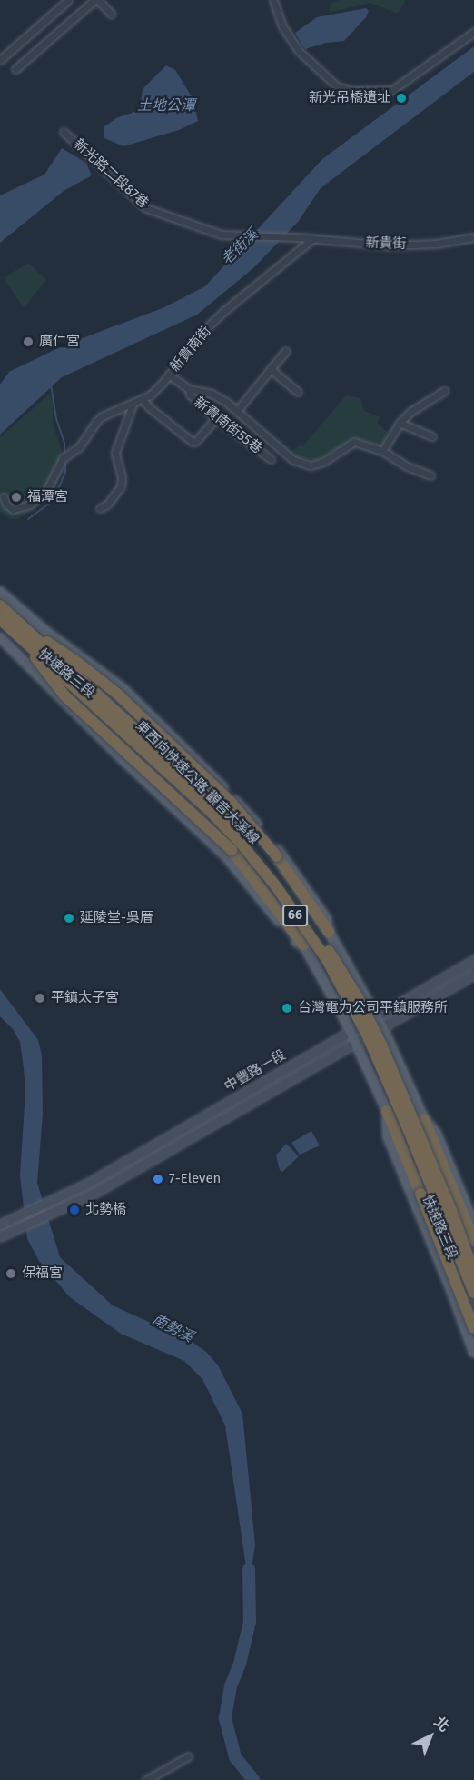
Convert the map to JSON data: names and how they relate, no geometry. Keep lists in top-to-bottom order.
{
  "streets": {
    "highway": ["東西向快速公路 觀音大溪線", "66"],
    "main road": ["快速路三段"],
    "street": [
      "新光路二段87巷",
      "新貴街",
      "新貴南街",
      "新貴南街55巷",
      "中豐路一段"
    ]
  },
  "crossings": [
    ["新光路二段87巷", "新貴街"],
    ["新貴街", "新貴南街"],
    ["快速路三段", "66"],
    ["快速路三段", "中豐路一段"]
  ],
  "water": ["土地公潭", "老街溪", "南勢溪"],
  "places": [
    "新光吊橋遺址",
    "廣仁宮",
    "福潭宮",
    "延陵堂-吳厝",
    "平鎮太子宮",
    "台灣電力公司平鎮服務所",
    "7-Eleven",
    "北勢橋",
    "保福宮"
  ],
  "north": "top right"
}
